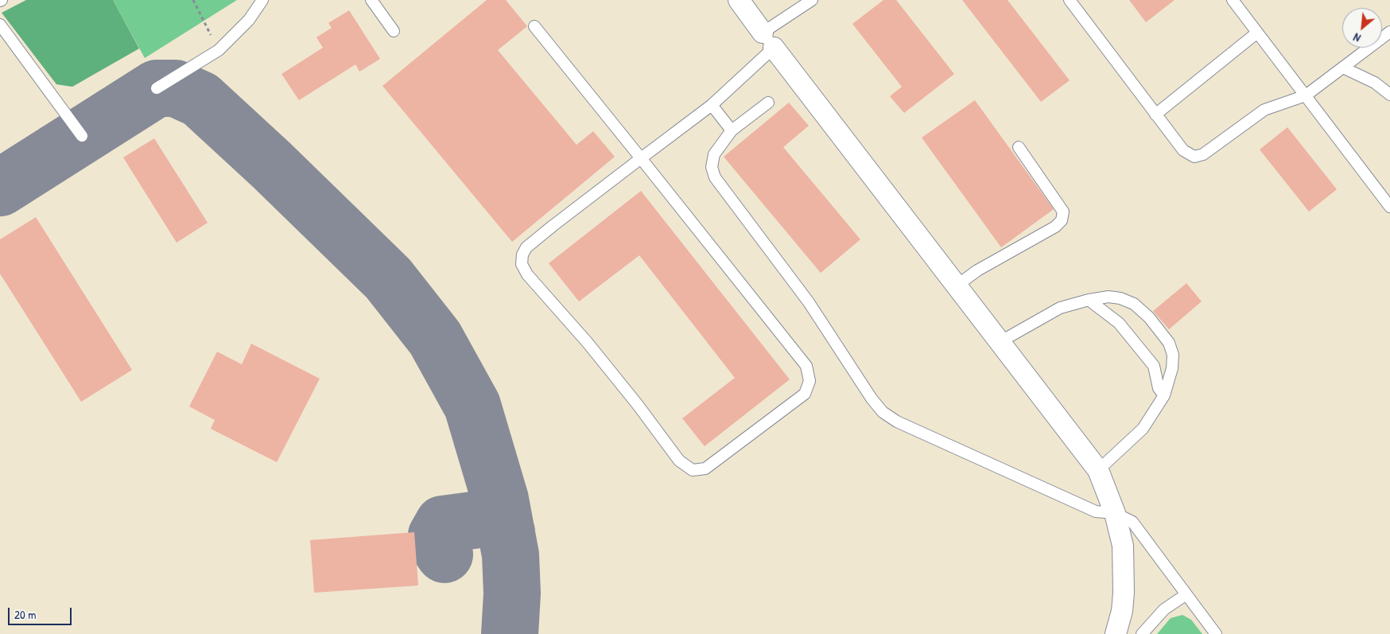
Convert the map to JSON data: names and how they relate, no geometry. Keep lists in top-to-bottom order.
{
  "scale_bar": "20 m",
  "north": "bottom left"
}
